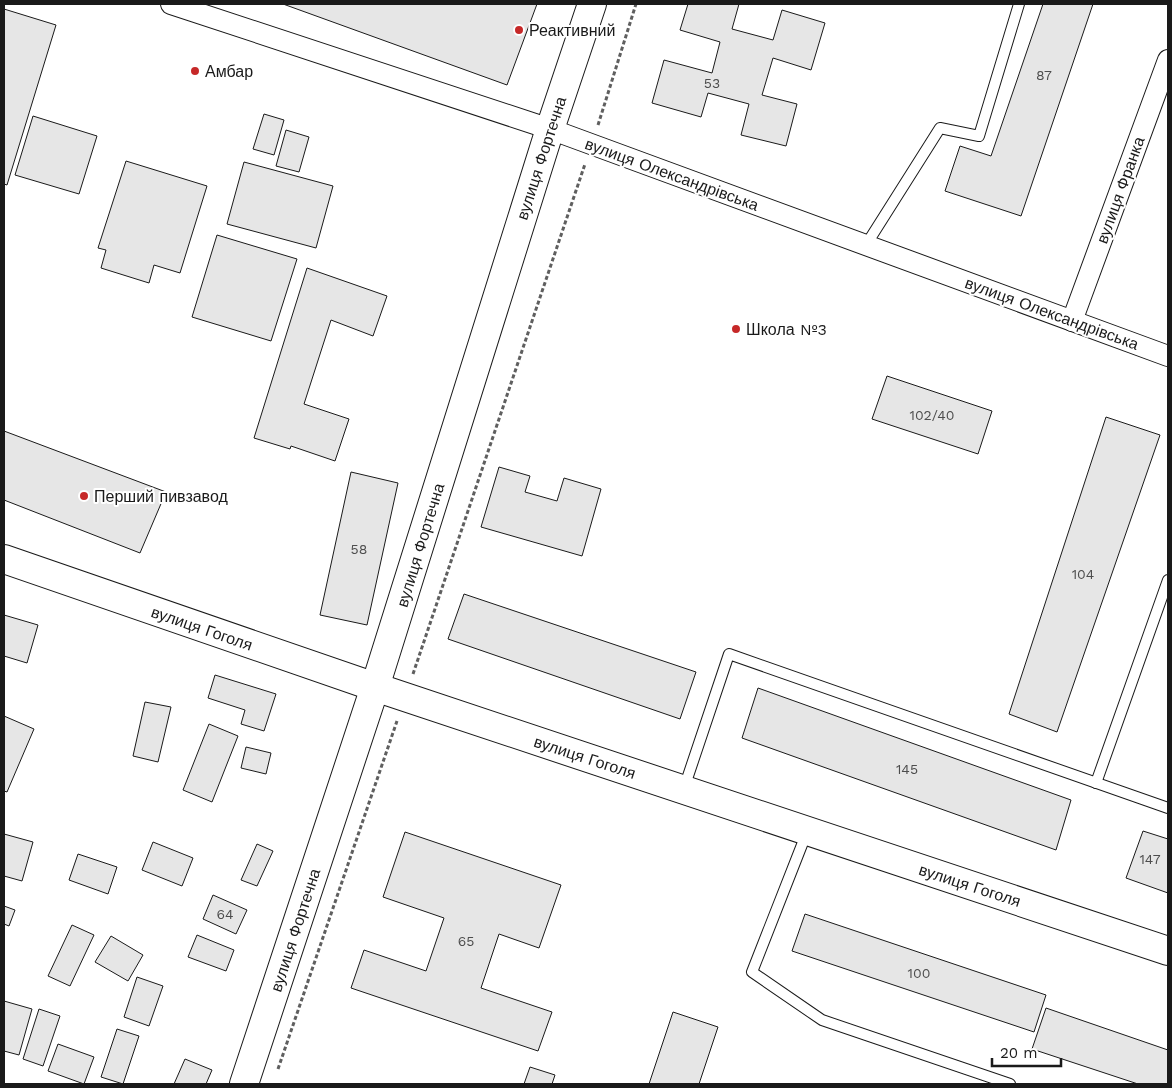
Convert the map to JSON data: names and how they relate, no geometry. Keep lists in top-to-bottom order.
{
  "streets": {
    "street": [
      "вулиця Фортечна",
      "вулиця Олександрівська",
      "вулиця Франка",
      "вулиця Гоголя"
    ]
  },
  "crossings": [
    ["вулиця Фортечна", "вулиця Олександрівська"],
    ["вулиця Фортечна", "вулиця Гоголя"],
    ["вулиця Олександрівська", "вулиця Франка"]
  ],
  "places": [
    "Реактивний",
    "Амбар",
    "Школа №3",
    "Перший пивзавод"
  ],
  "house_numbers": [
    "87",
    "53",
    "102/40",
    "58",
    "104",
    "145",
    "147",
    "64",
    "65",
    "100"
  ],
  "scale_bar": "20 m"
}
